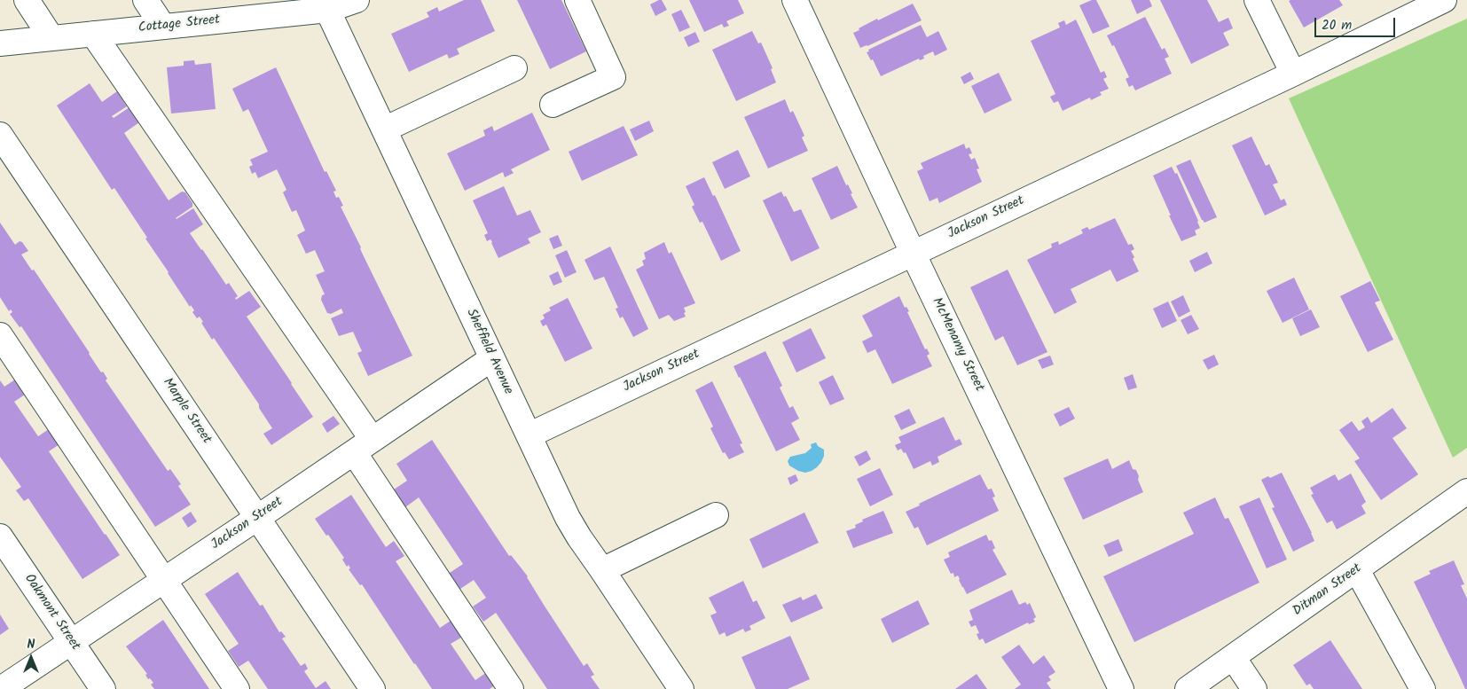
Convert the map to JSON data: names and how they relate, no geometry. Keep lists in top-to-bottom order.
{
  "streets": {
    "street": [
      "Cottage Street",
      "Jackson Street",
      "McMenamy Street",
      "Sheffield Avenue",
      "Marple Street",
      "Ditman Street",
      "Oakmont Street"
    ]
  },
  "crossings": [
    ["Cottage Street", "Sheffield Avenue"],
    ["Jackson Street", "McMenamy Street"],
    ["Jackson Street", "Sheffield Avenue"],
    ["Jackson Street", "Marple Street"],
    ["Jackson Street", "Oakmont Street"]
  ],
  "scale_bar": "20 m",
  "north": "top"
}
